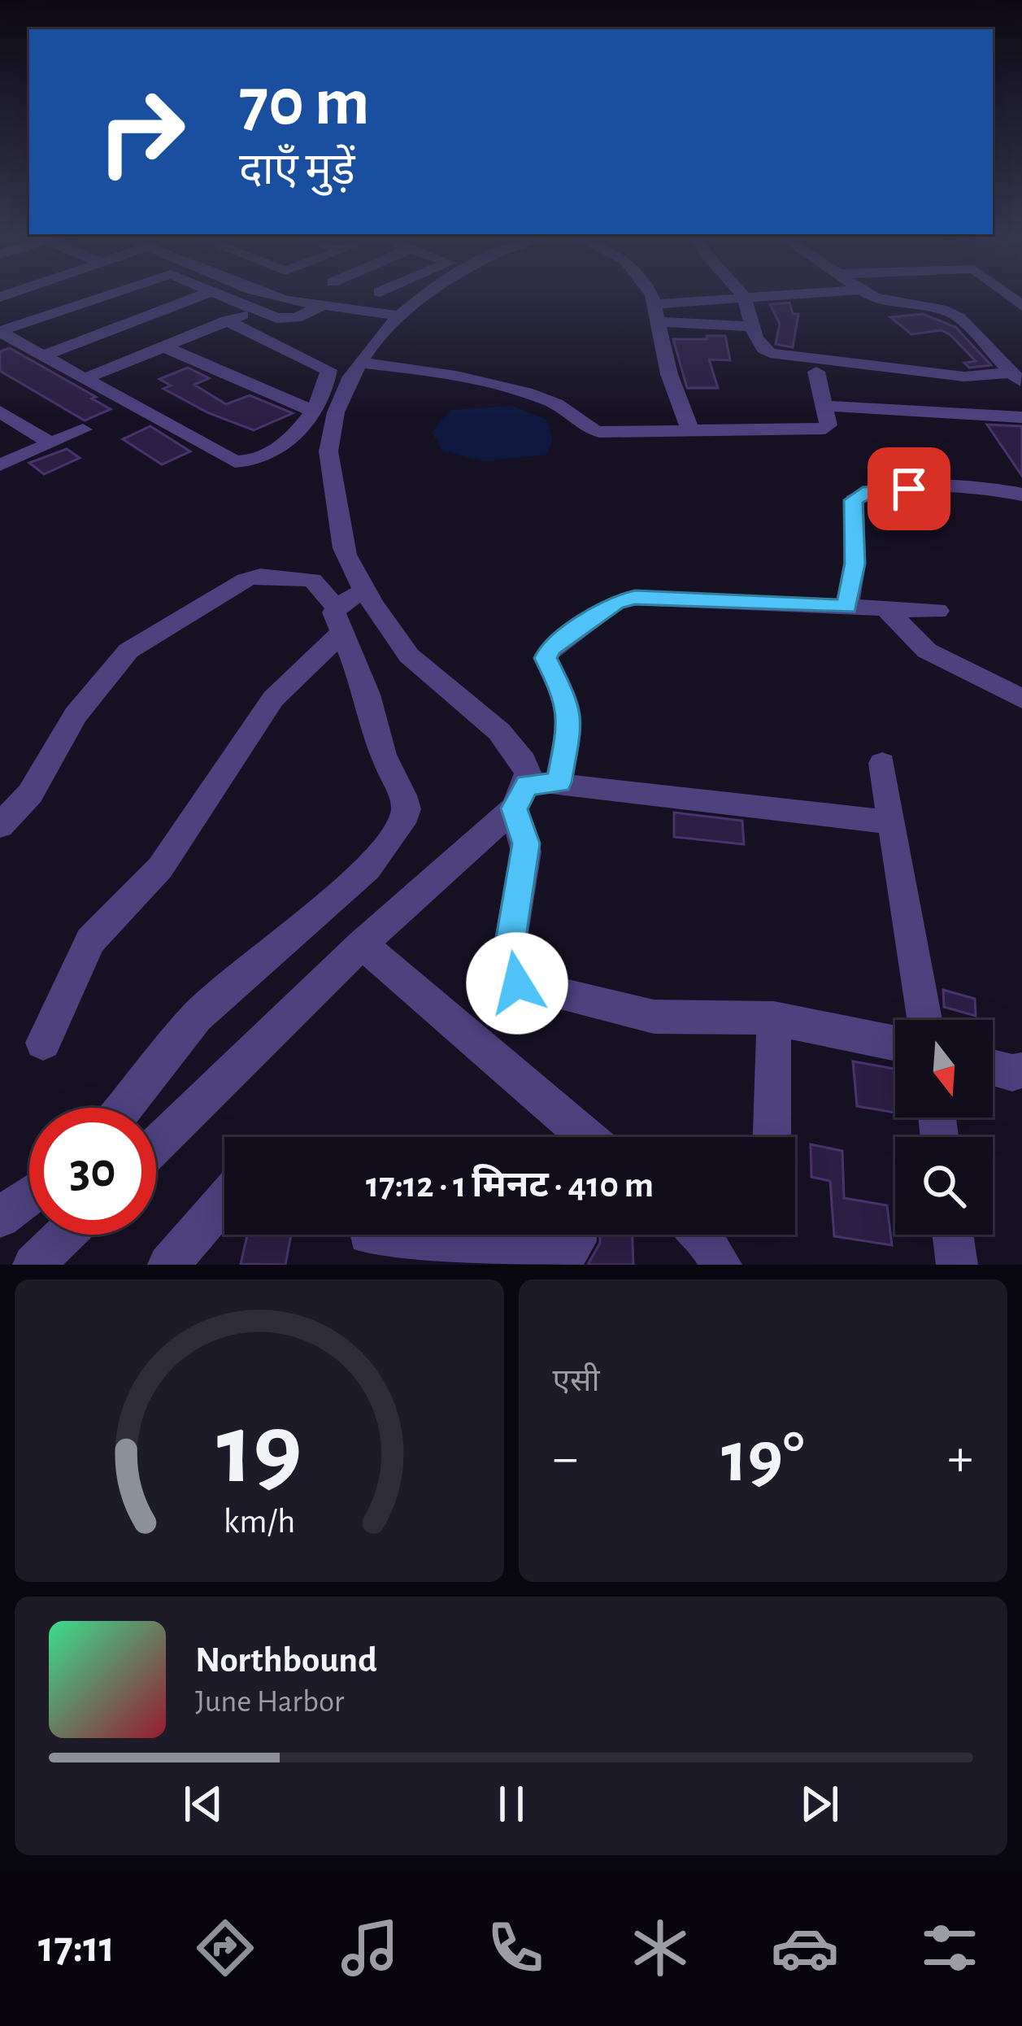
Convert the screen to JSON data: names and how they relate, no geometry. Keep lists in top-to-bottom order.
{
  "north": "bottom",
  "page": {
    "turn": ["70 m", "दाएँ मुड़ें"],
    "limit": "30",
    "trip": "17:12 · 1 मिनट · 410 m",
    "tile": "एसी",
    "heat": ["−", "19°", "+"],
    "song": ["Northbound", "June Harbor"],
    "tabs": "17:11",
    "gauge": ["19", "km/h"]
  }
}
